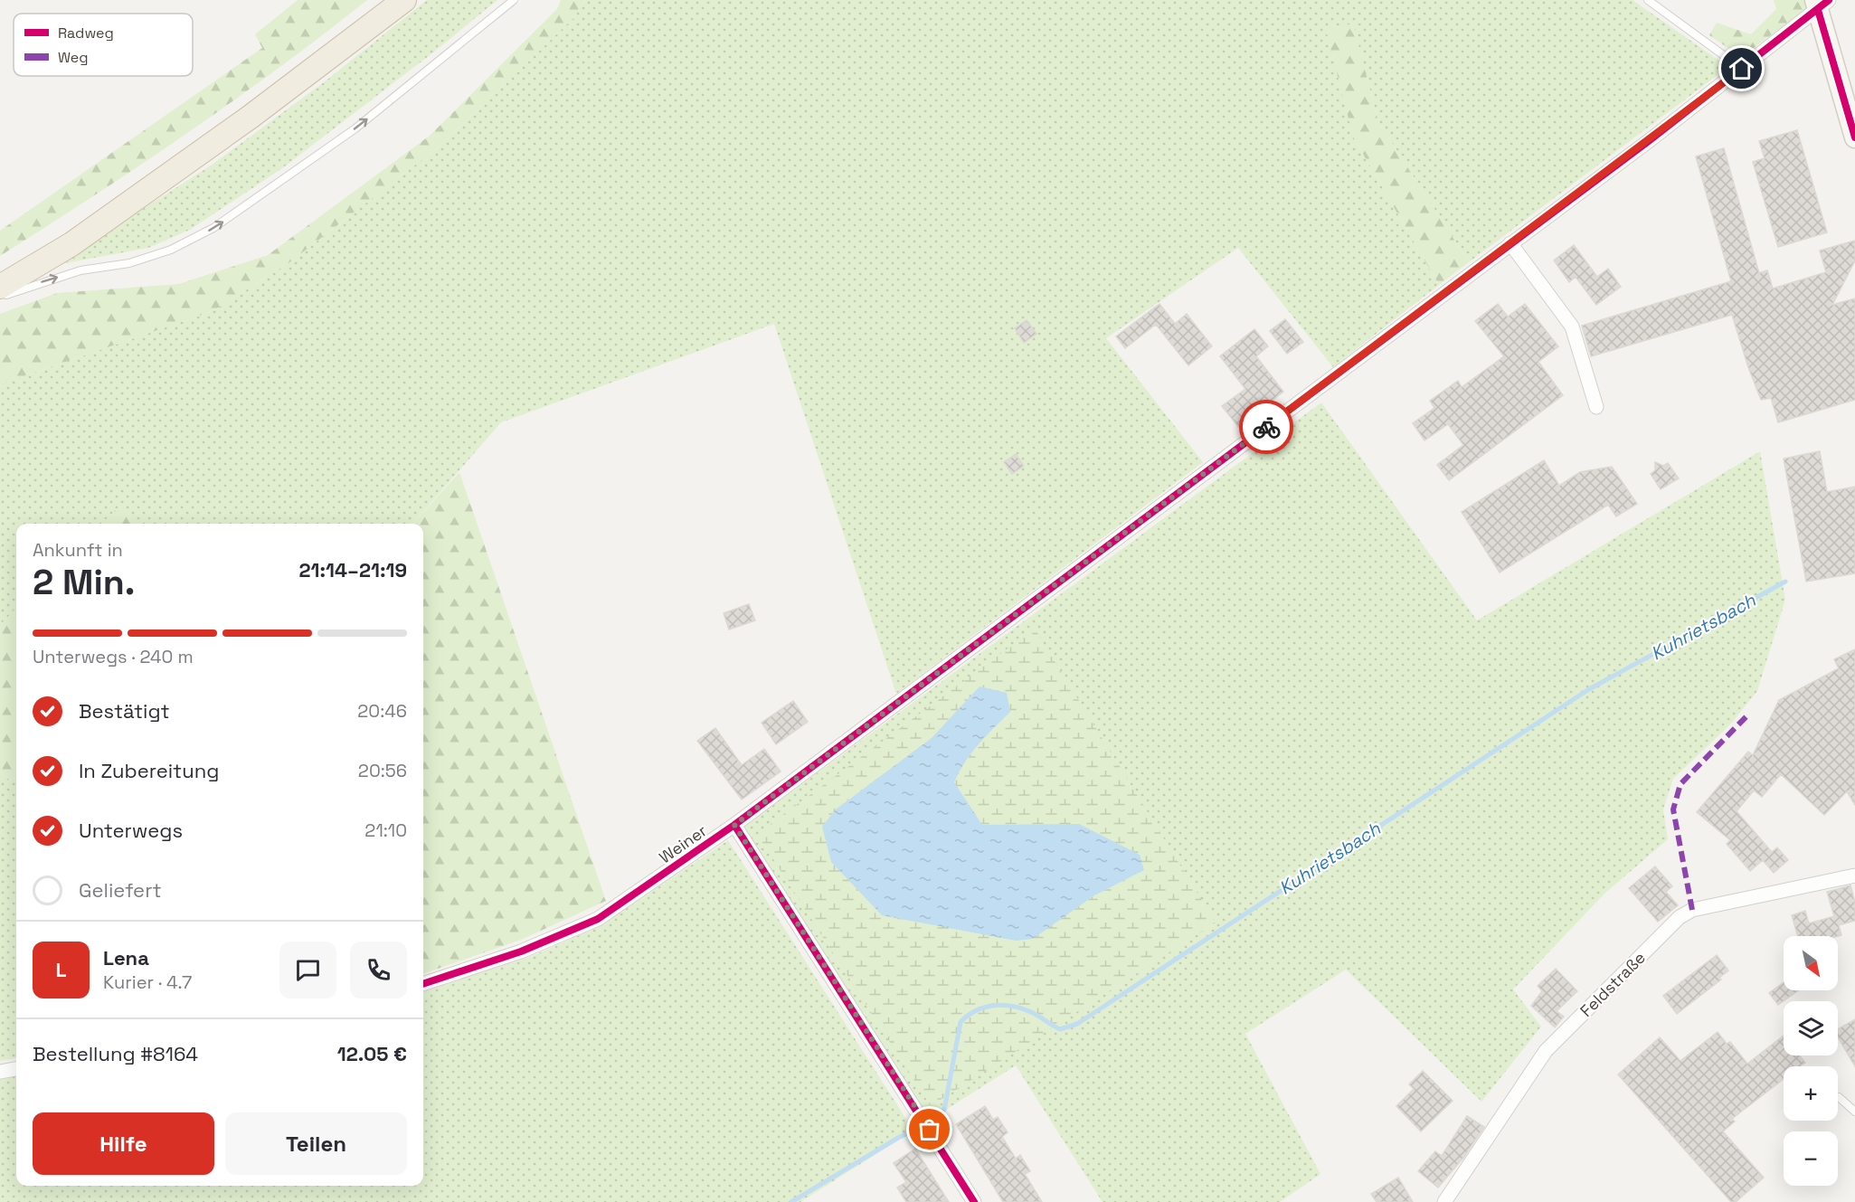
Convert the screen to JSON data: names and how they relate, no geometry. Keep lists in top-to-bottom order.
{
  "streets": {
    "street": ["Weiner", "Feldstraße"]
  },
  "water": ["Kuhrietsbach"],
  "legend": ["Radweg", "Weg"],
  "north": "bottom right",
  "page": {
    "heading": ["2 Min.", "Ankunft in", "21:14–21:19"],
    "panel": [
      "Lena",
      "Kurier · 4.7",
      "Bestellung #8164",
      "12.05 €"
    ],
    "bar": "Unterwegs · 240 m",
    "list": [
      ["Bestätigt", "20:46"],
      ["In Zubereitung", "20:56"],
      ["Unterwegs", "21:10"],
      "Geliefert"
    ],
    "map_buttons": ["+", "−"],
    "round": "L",
    "buttons": ["Hilfe", "Teilen"]
  }
}
